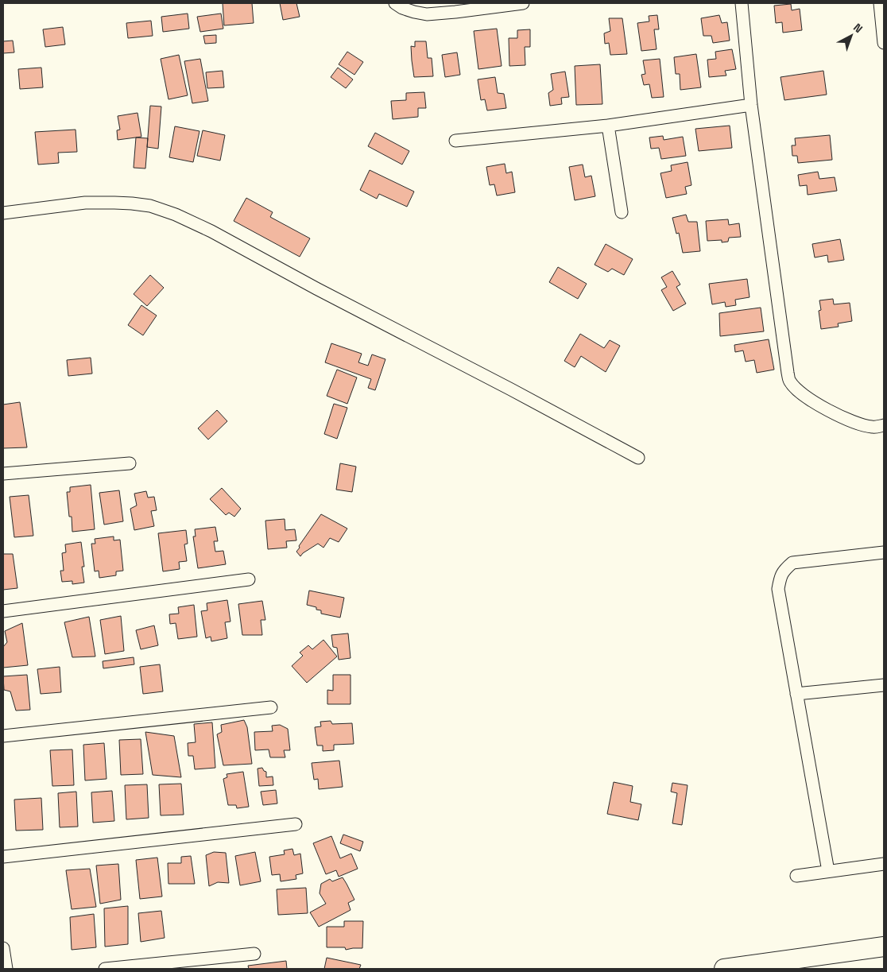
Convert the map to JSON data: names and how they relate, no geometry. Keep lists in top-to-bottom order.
{
  "north": "top right"
}
